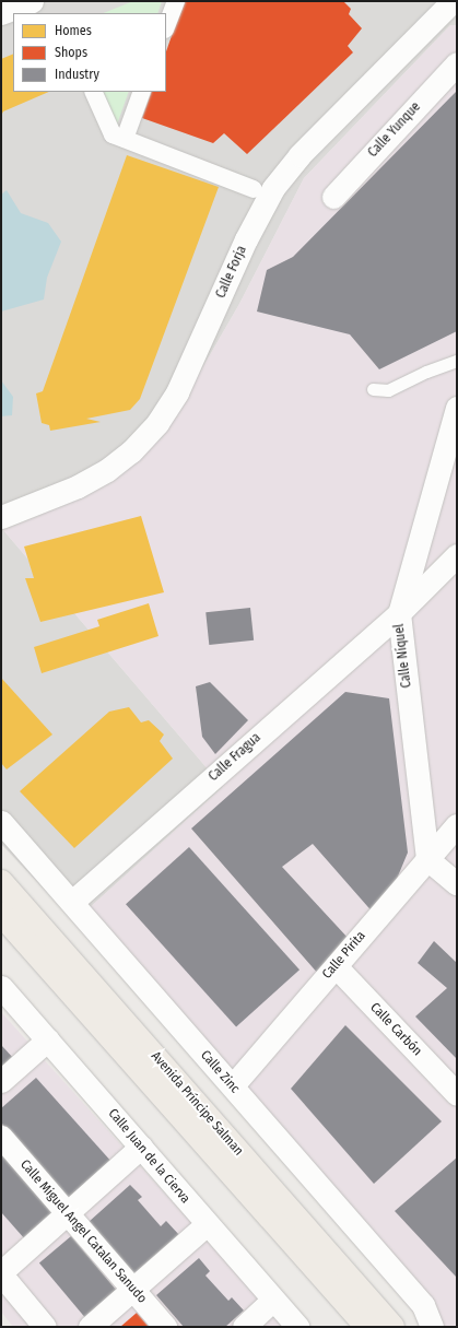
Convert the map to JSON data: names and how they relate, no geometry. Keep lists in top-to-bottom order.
{
  "streets": {
    "main road": ["Avenida Príncipe Salman"],
    "street": [
      "Calle Yunque",
      "Calle Forja",
      "Calle Níquel",
      "Calle Fragua",
      "Calle Pirita",
      "Calle Carbón",
      "Calle Zinc",
      "Calle Juan de la Cierva",
      "Calle Miguel Angel Catalan Sanudo"
    ]
  },
  "crossings": [
    ["Calle Níquel", "Calle Fragua"],
    ["Calle Níquel", "Calle Pirita"],
    ["Calle Fragua", "Calle Zinc"],
    ["Calle Pirita", "Calle Carbón"],
    ["Calle Pirita", "Calle Zinc"]
  ],
  "legend": ["Homes", "Shops", "Industry"]
}
